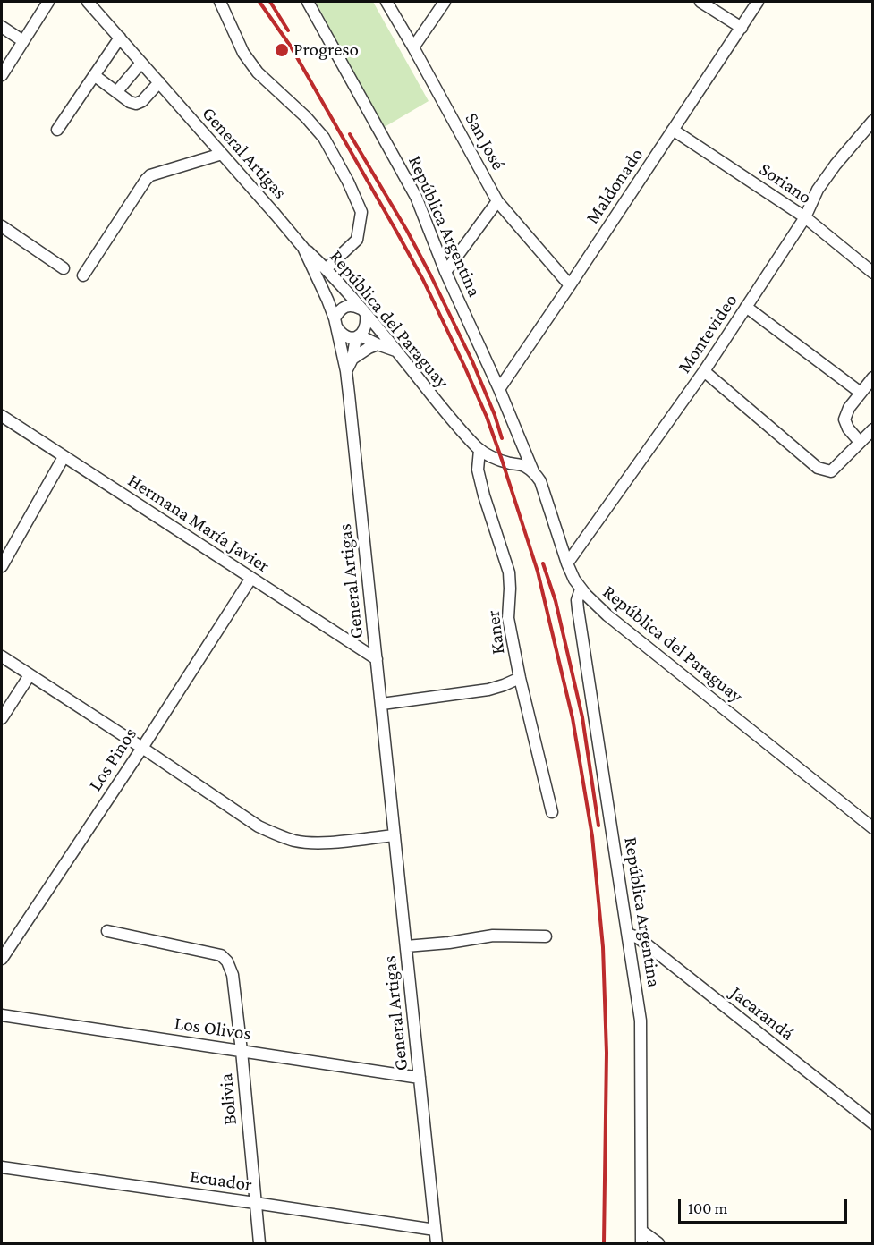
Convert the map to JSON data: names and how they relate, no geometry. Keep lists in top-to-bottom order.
{
  "streets": {
    "street": [
      "San José",
      "General Artigas",
      "Soriano",
      "Maldonado",
      "República Argentina",
      "República del Paraguay",
      "Montevideo",
      "Hermana María Javier",
      "Kaner",
      "Los Pinos",
      "Jacarandá",
      "Los Olivos",
      "Bolivia",
      "Ecuador"
    ]
  },
  "crossings": [
    ["San José", "Maldonado"],
    ["General Artigas", "República del Paraguay"],
    ["General Artigas", "Hermana María Javier"],
    ["General Artigas", "Los Olivos"],
    ["General Artigas", "Ecuador"],
    ["Soriano", "Maldonado"],
    ["Soriano", "Montevideo"],
    ["Maldonado", "República Argentina"],
    ["República Argentina", "República del Paraguay"],
    ["República Argentina", "Jacarandá"],
    ["República del Paraguay", "Montevideo"],
    ["República del Paraguay", "Kaner"],
    ["Hermana María Javier", "Los Pinos"],
    ["Los Olivos", "Bolivia"],
    ["Bolivia", "Ecuador"]
  ],
  "places": ["Progreso"],
  "scale_bar": "100 m"
}
